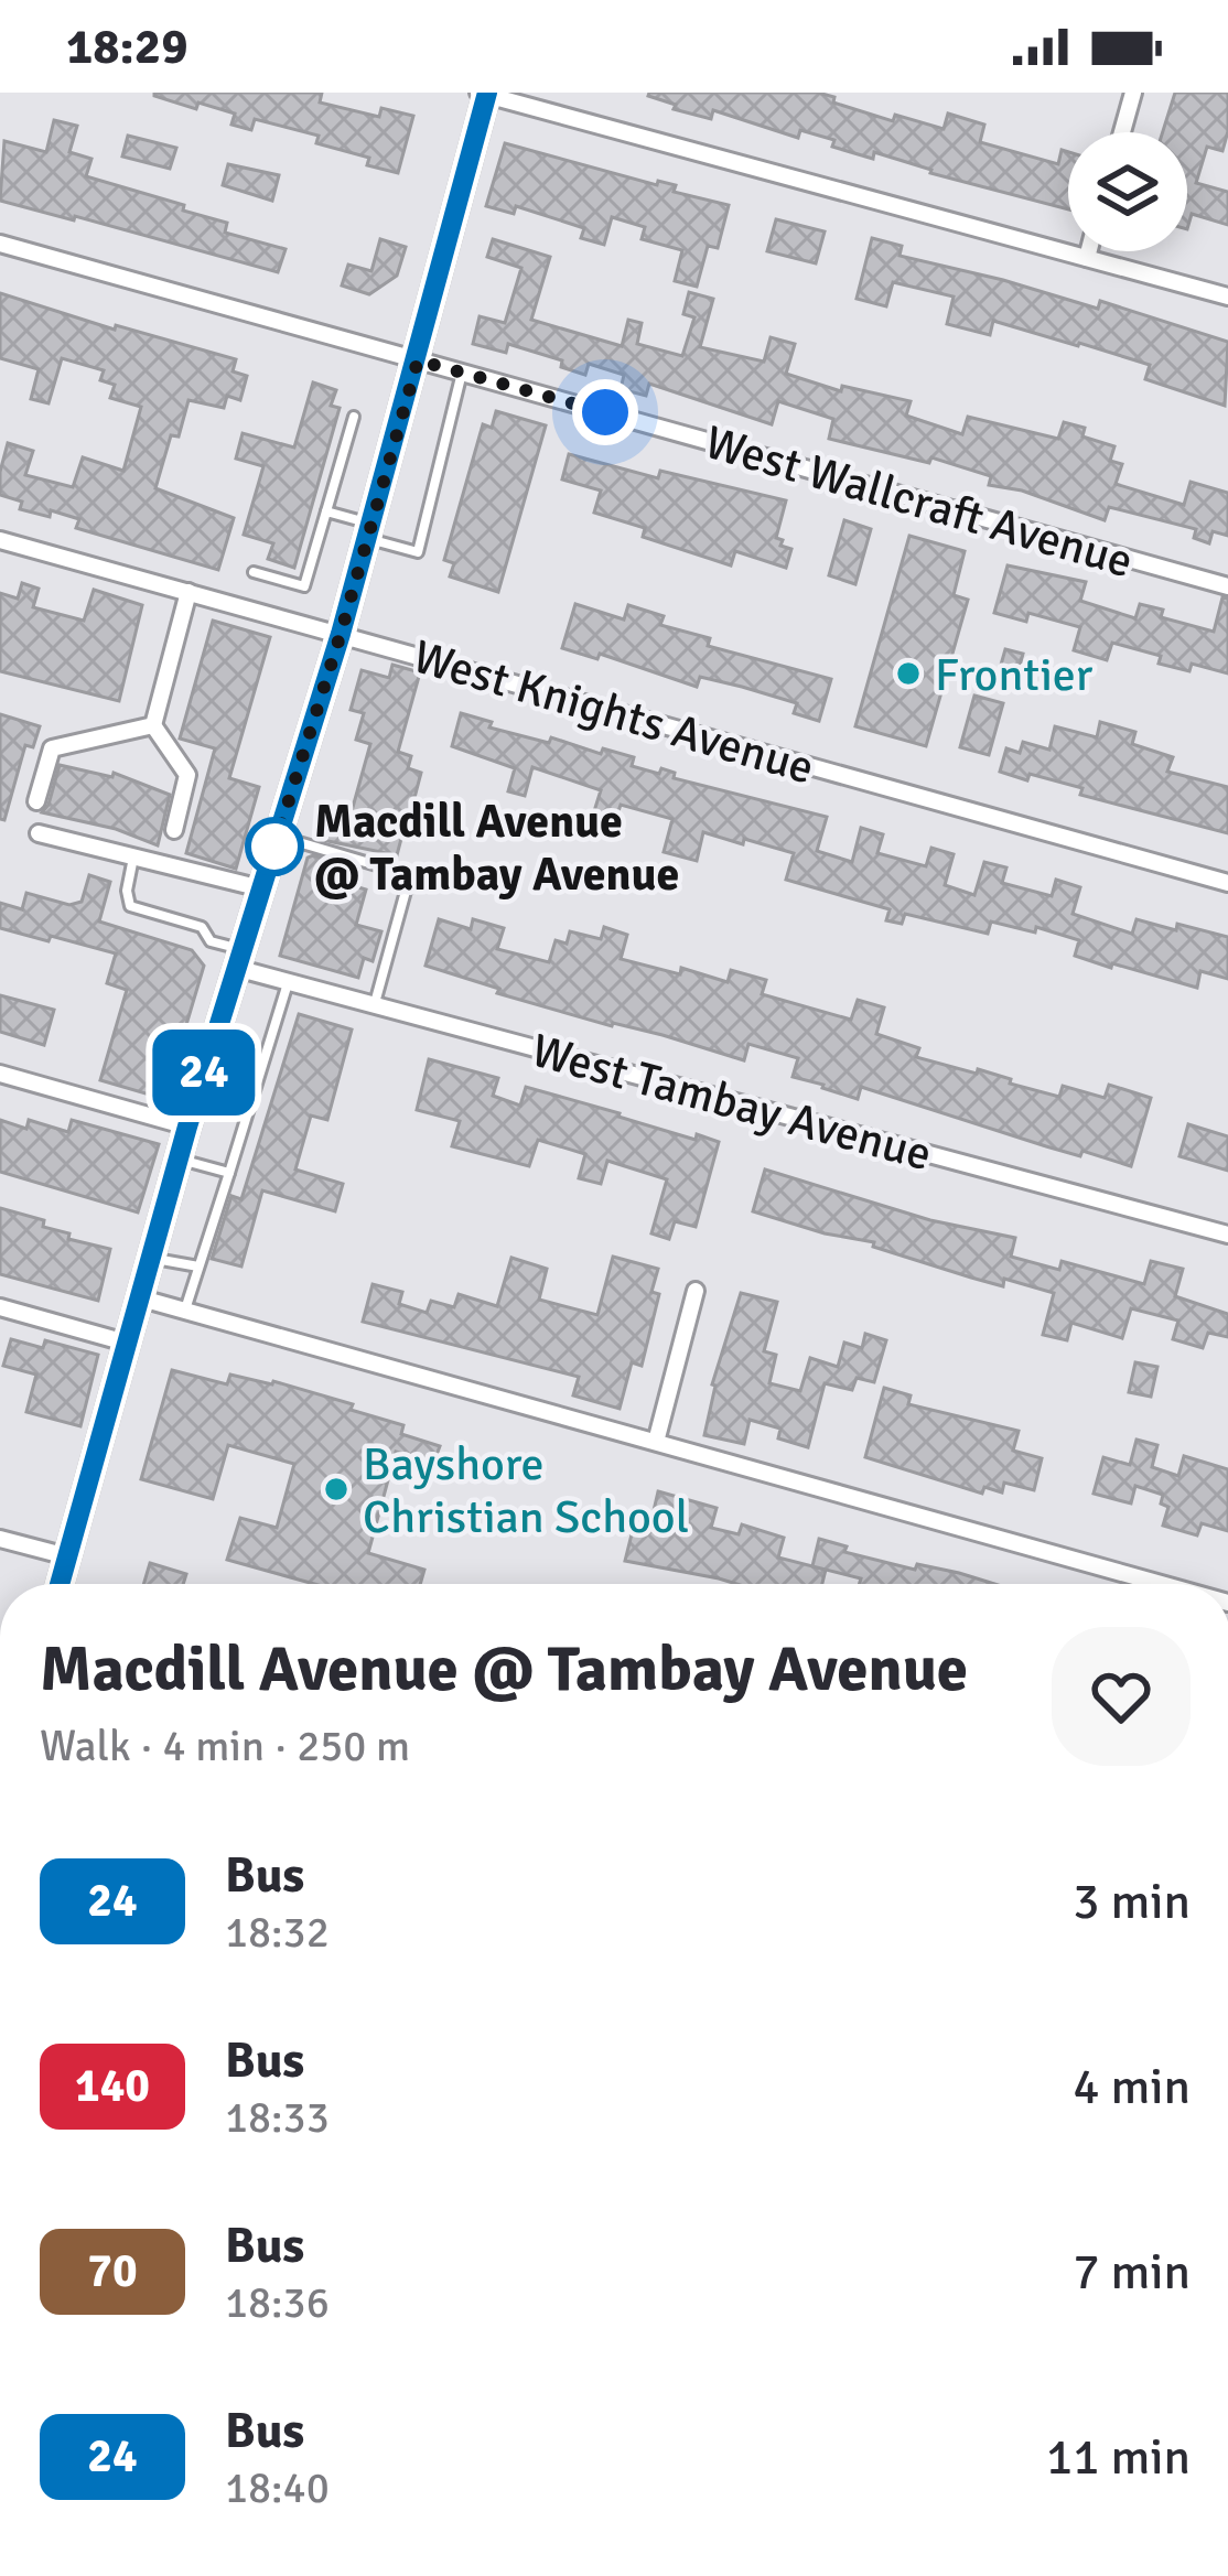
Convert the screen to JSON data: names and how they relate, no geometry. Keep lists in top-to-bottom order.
{
  "streets": {
    "street": ["West Wallcraft Avenue", "West Knights Avenue", "West Tambay Avenue"]
  },
  "places": ["Frontier", "Macdill Avenue @ Tambay Avenue", "Bayshore Christian School"],
  "lines": ["bus line 24"],
  "page": {
    "status": "18:29",
    "on_map": "24",
    "heading": ["Macdill Avenue @ Tambay Avenue", "Walk · 4 min · 250 m"],
    "list": [
      {
        "mark": "24",
        "name": "Bus",
        "note": "18:32",
        "value": "3 min"
      },
      {
        "mark": "140",
        "name": "Bus",
        "note": "18:33",
        "value": "4 min"
      },
      {
        "mark": "70",
        "name": "Bus",
        "note": "18:36",
        "value": "7 min"
      },
      {
        "mark": "24",
        "name": "Bus",
        "note": "18:40",
        "value": "11 min"
      }
    ]
  }
}
